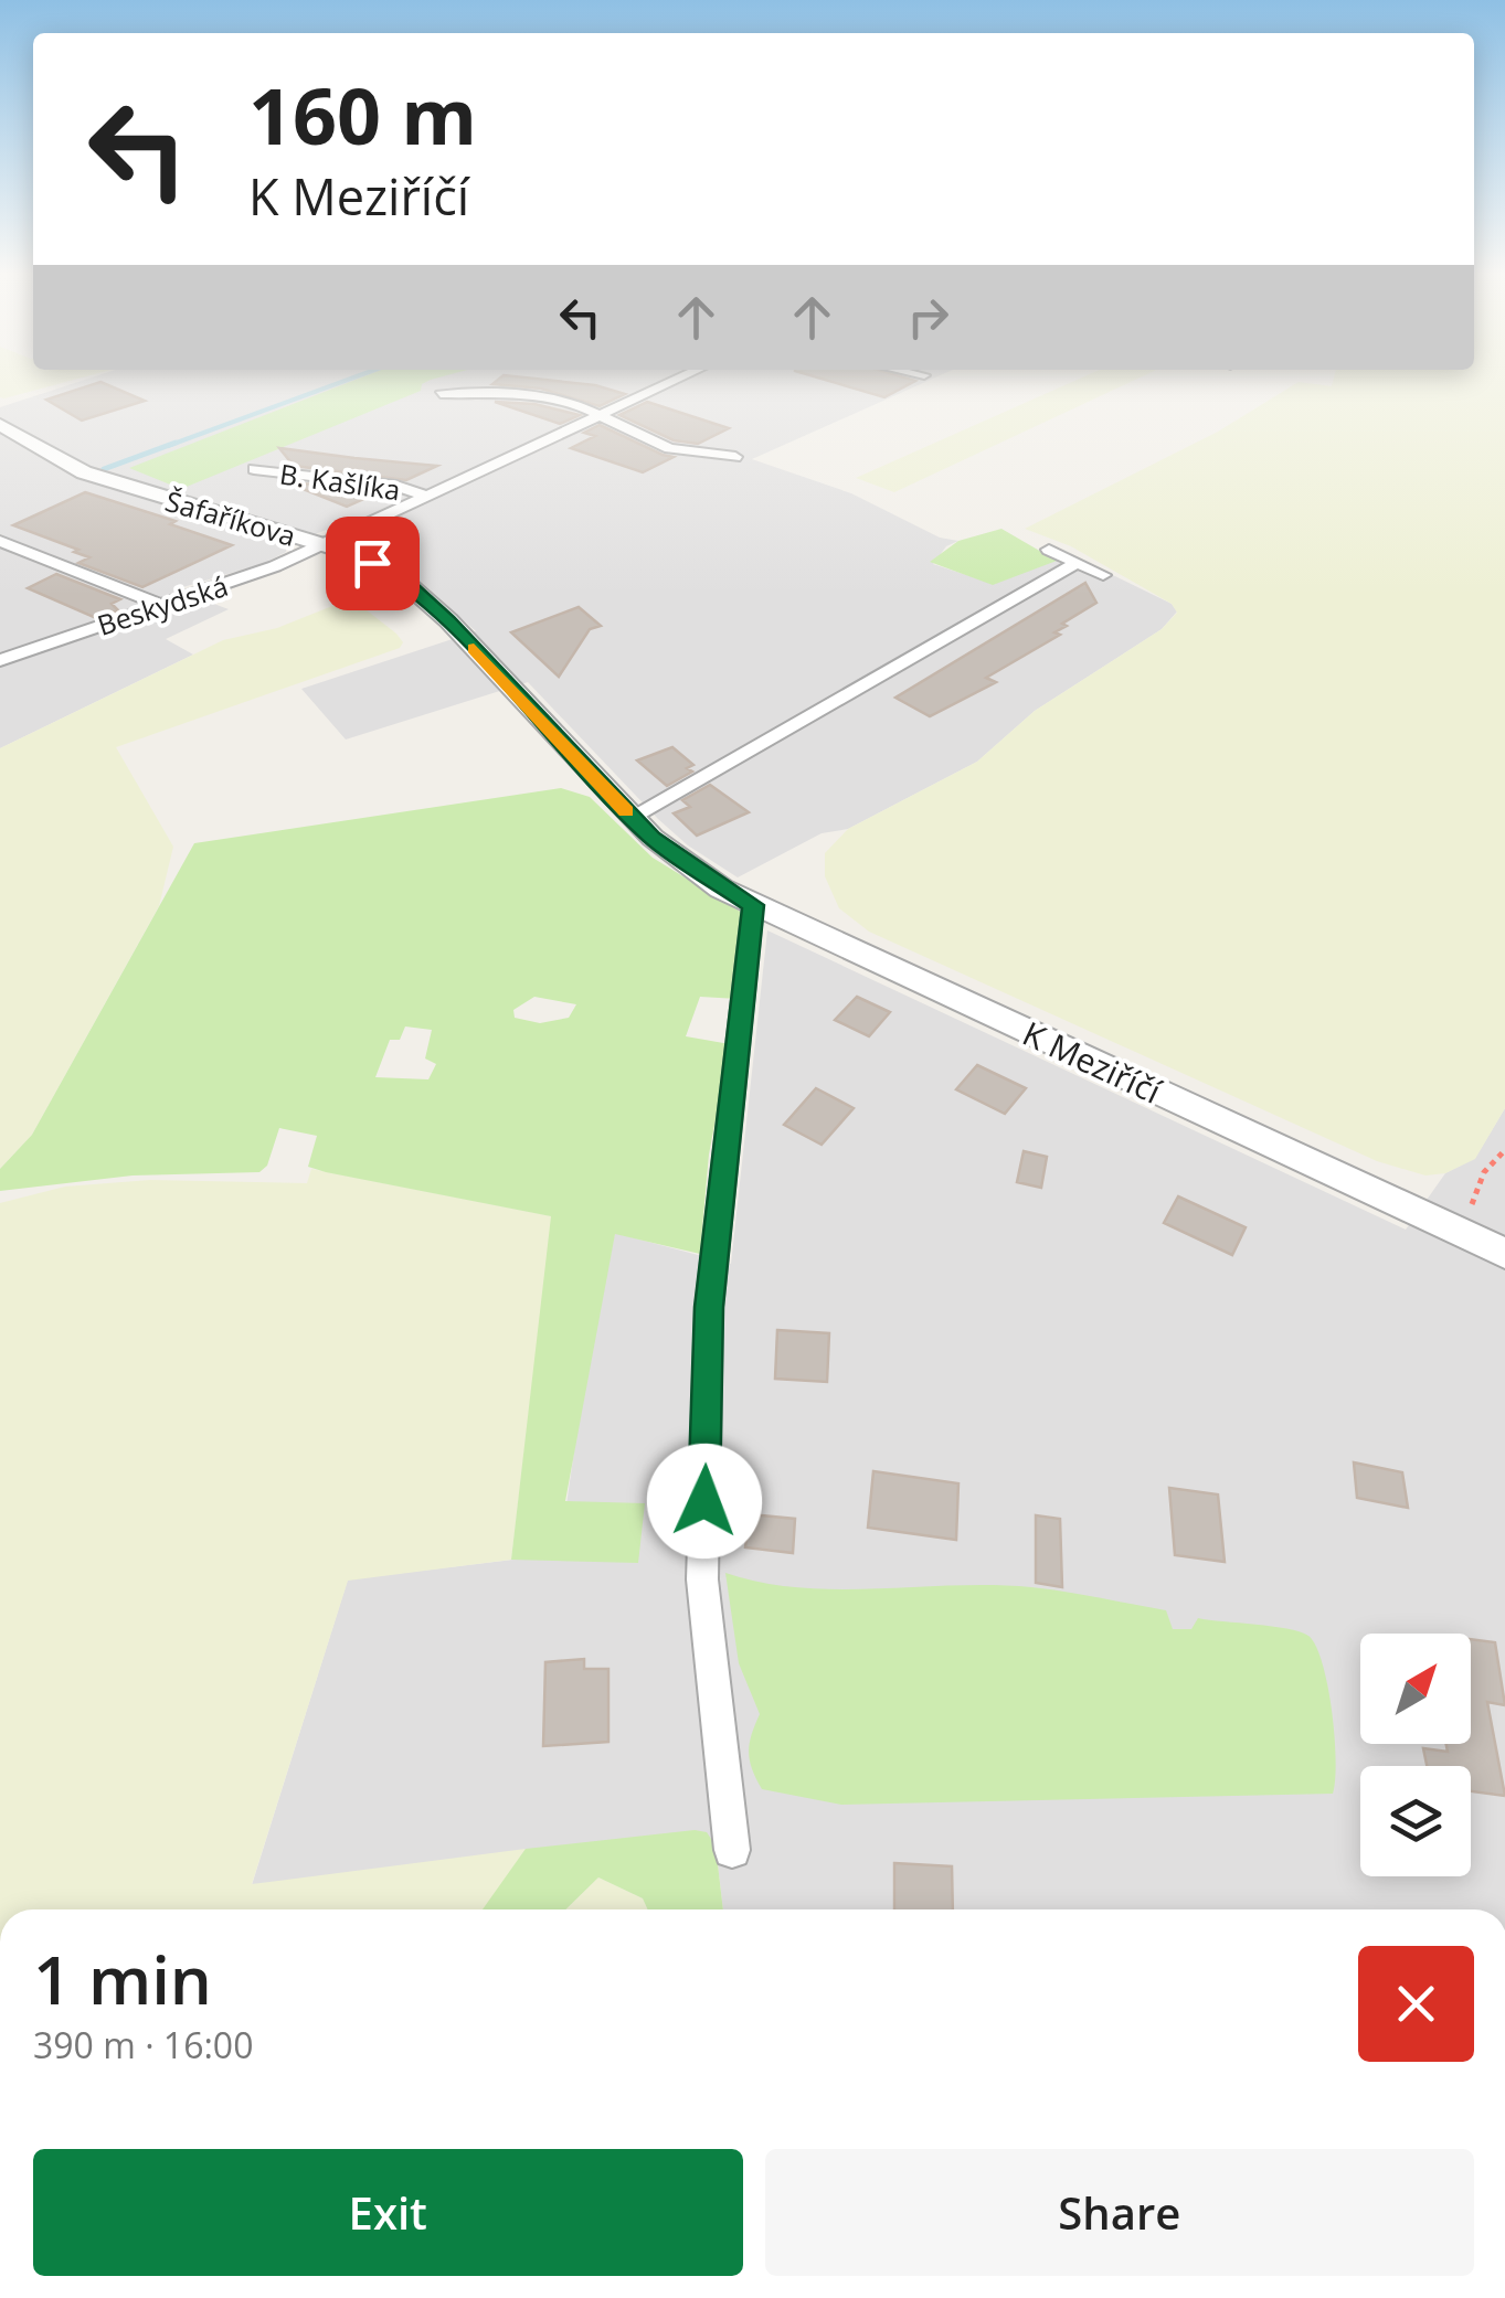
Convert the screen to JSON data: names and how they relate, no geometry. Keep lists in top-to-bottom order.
{
  "streets": {
    "street": [
      "B. Kašlíka",
      "Šafaříkova",
      "Beskydská",
      "K Meziříčí"
    ]
  },
  "crossings": [
    ["B. Kašlíka", "Beskydská"],
    ["Šafaříkova", "Beskydská"],
    ["Šafaříkova", "K Meziříčí"]
  ],
  "north": "top right",
  "page": {
    "turn": ["160 m", "K Meziříčí"],
    "heading": ["1 min", "390 m · 16:00"],
    "buttons": ["Exit", "Share"]
  }
}
